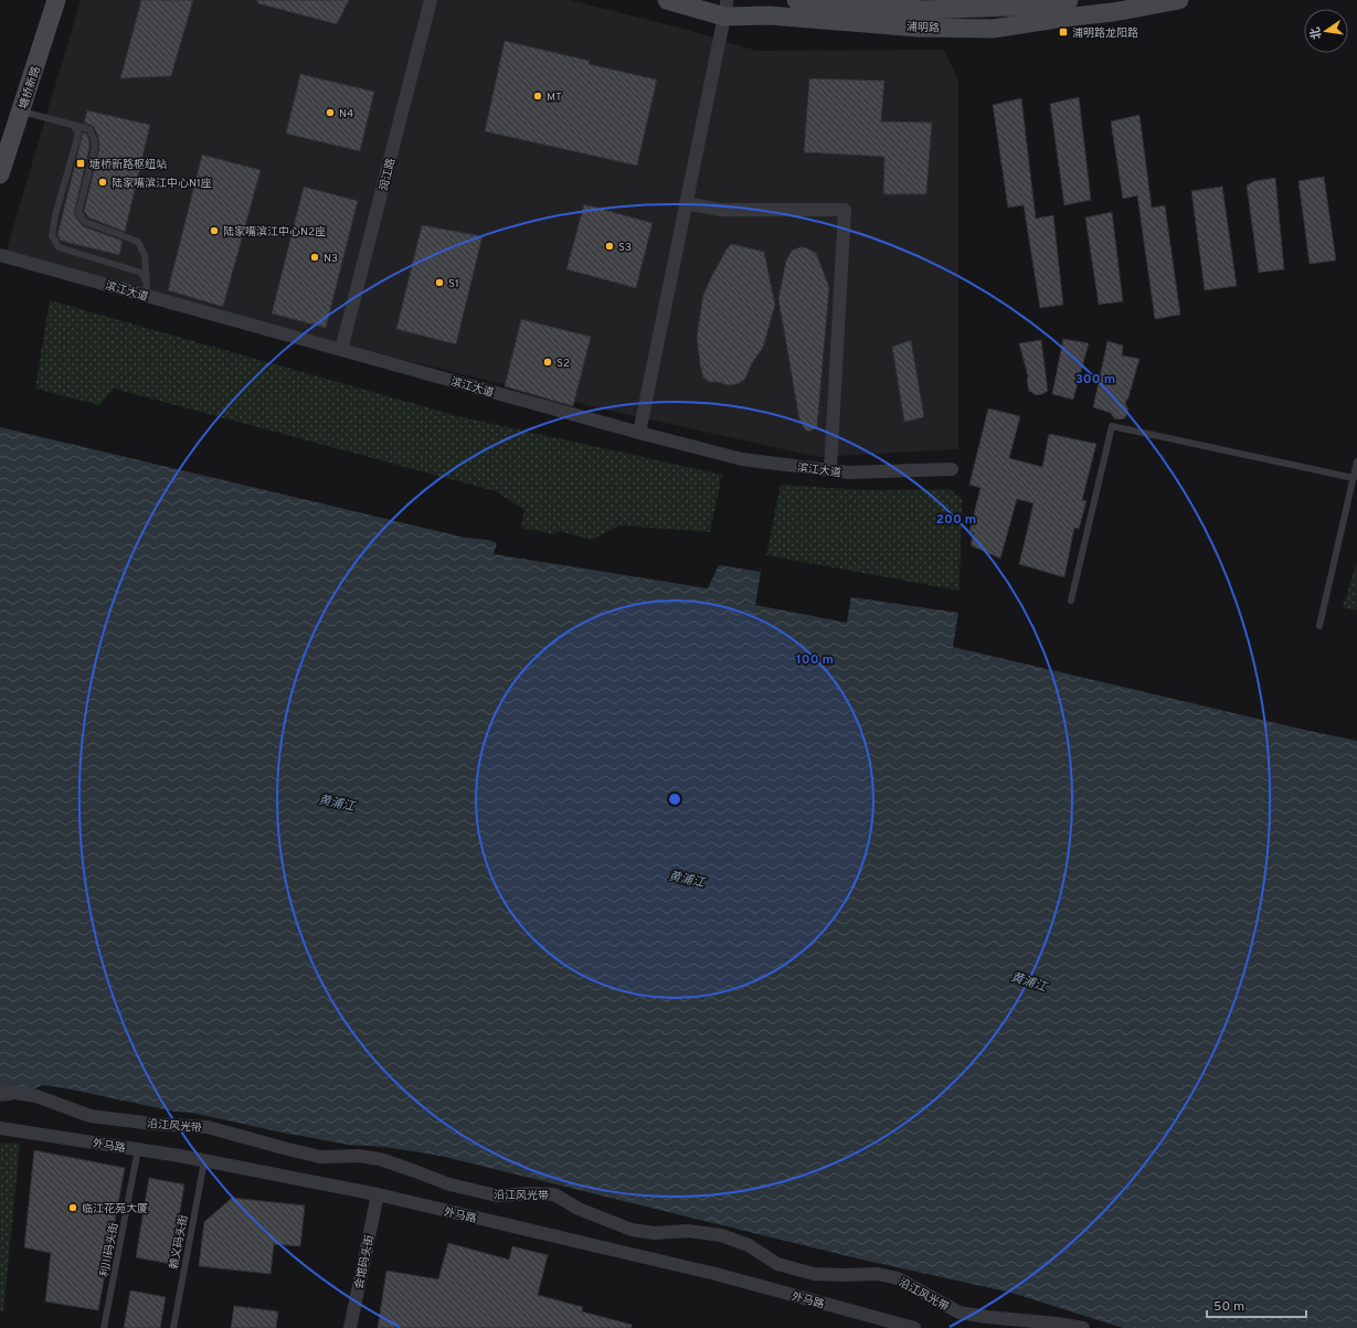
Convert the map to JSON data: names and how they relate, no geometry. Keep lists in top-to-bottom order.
{
  "streets": {
    "main road": ["浦明路", "塘桥新路"],
    "street": [
      "润江路",
      "滨江大道",
      "沿江风光带",
      "外马路",
      "会馆码头街"
    ],
    "lane": ["赖义码头街", "利川码头街"]
  },
  "crossings": [
    ["润江路", "滨江大道"],
    ["外马路", "赖义码头街"],
    ["外马路", "利川码头街"],
    ["外马路", "会馆码头街"]
  ],
  "water": ["黄浦江"],
  "places": {
    "transit": ["浦明路龙阳路", "塘桥新路枢纽站"],
    "other": [
      "MT",
      "N4",
      "陆家嘴滨江中心N1座",
      "陆家嘴滨江中心N2座",
      "S3",
      "N3",
      "S1",
      "S2",
      "临江花苑大厦"
    ]
  },
  "scale_bar": "50 m",
  "north": "left",
  "rings": ["300 m", "200 m", "100 m"]
}
